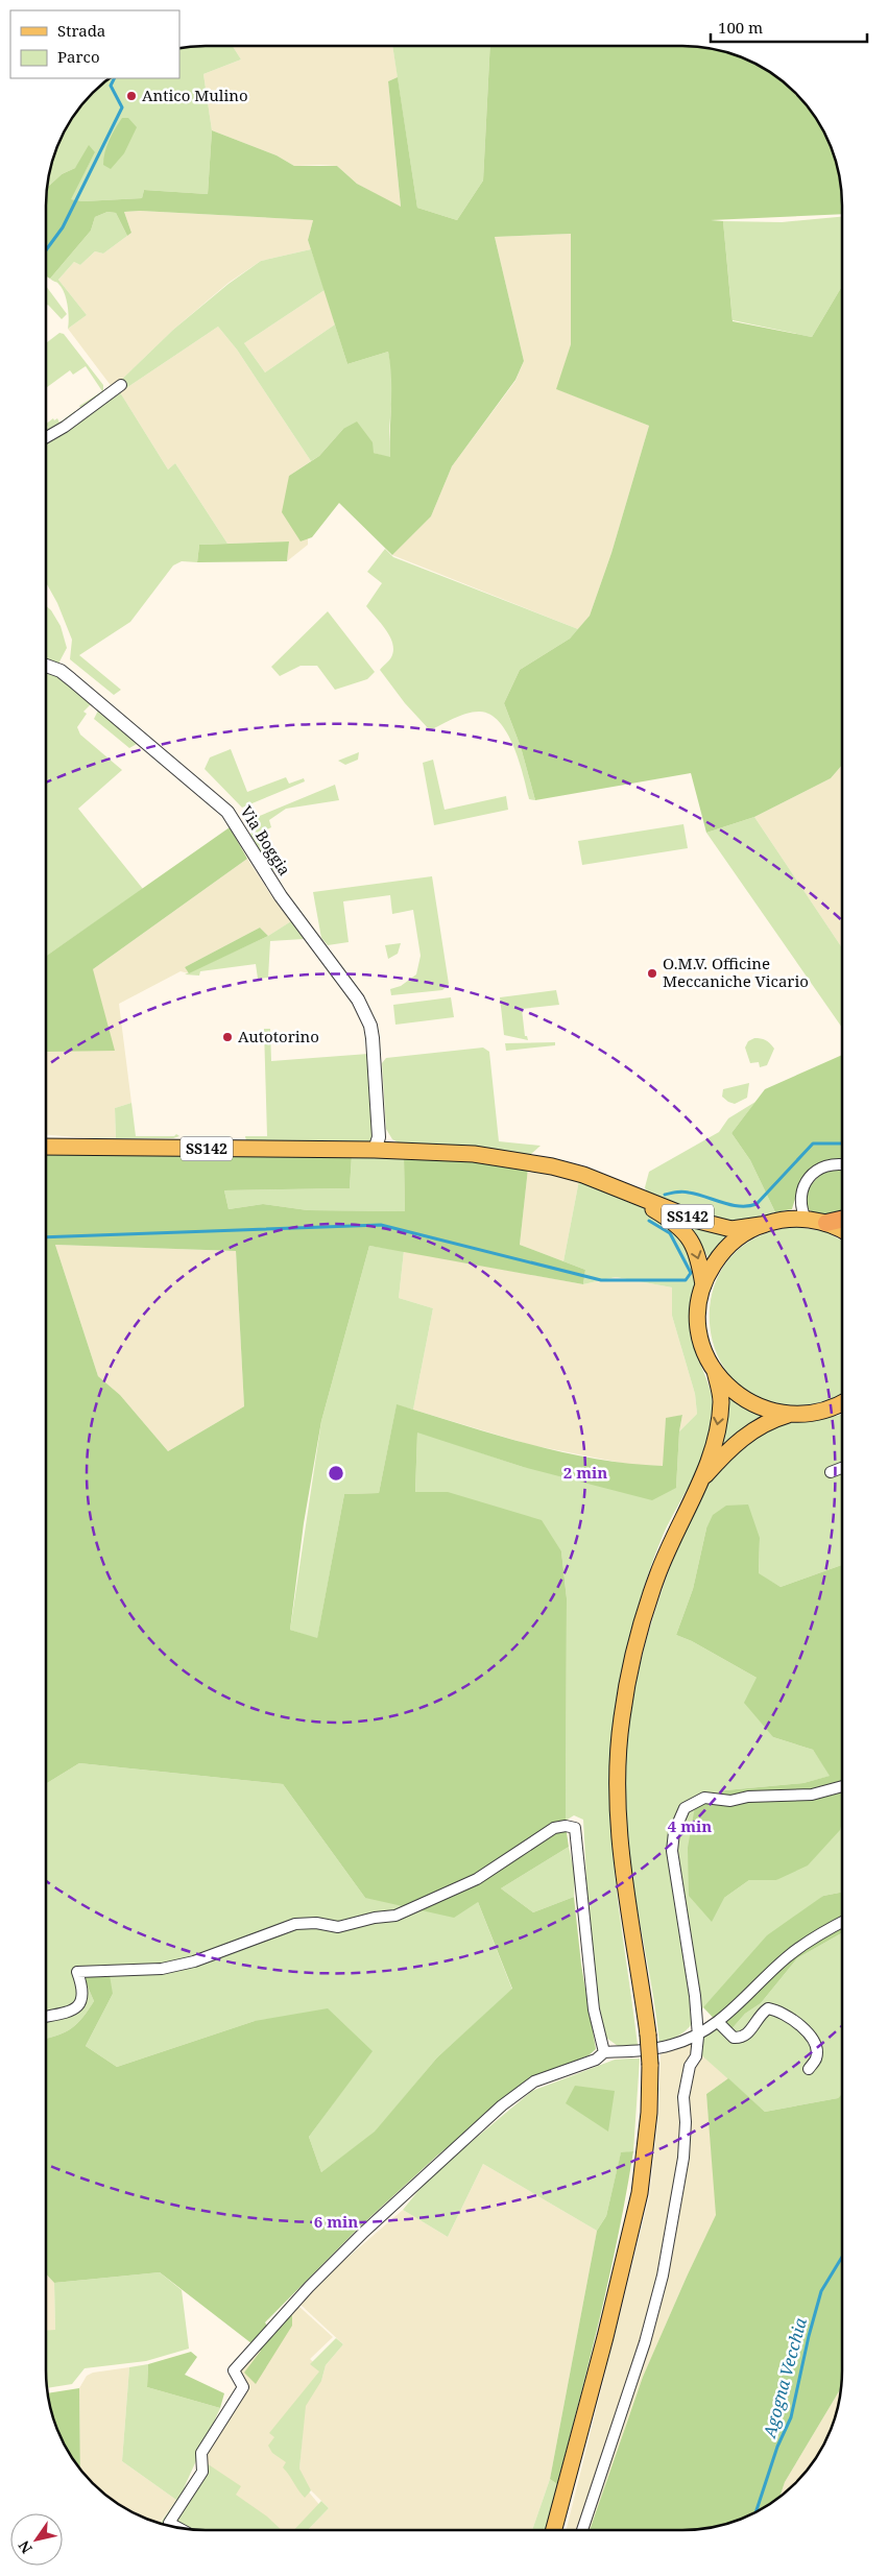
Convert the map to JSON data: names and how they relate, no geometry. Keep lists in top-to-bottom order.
{
  "streets": {
    "main road": ["SS142"],
    "street": ["Via Boggia"]
  },
  "crossings": [
    ["Via Boggia", "SS142"]
  ],
  "water": ["Agogna Vecchia"],
  "places": ["Antico Mulino", "O.M.V. Officine Meccaniche Vicario", "Autotorino"],
  "legend": ["Strada", "Parco"],
  "scale_bar": "100 m",
  "north": "bottom left",
  "rings": ["2 min", "4 min", "6 min"]
}
